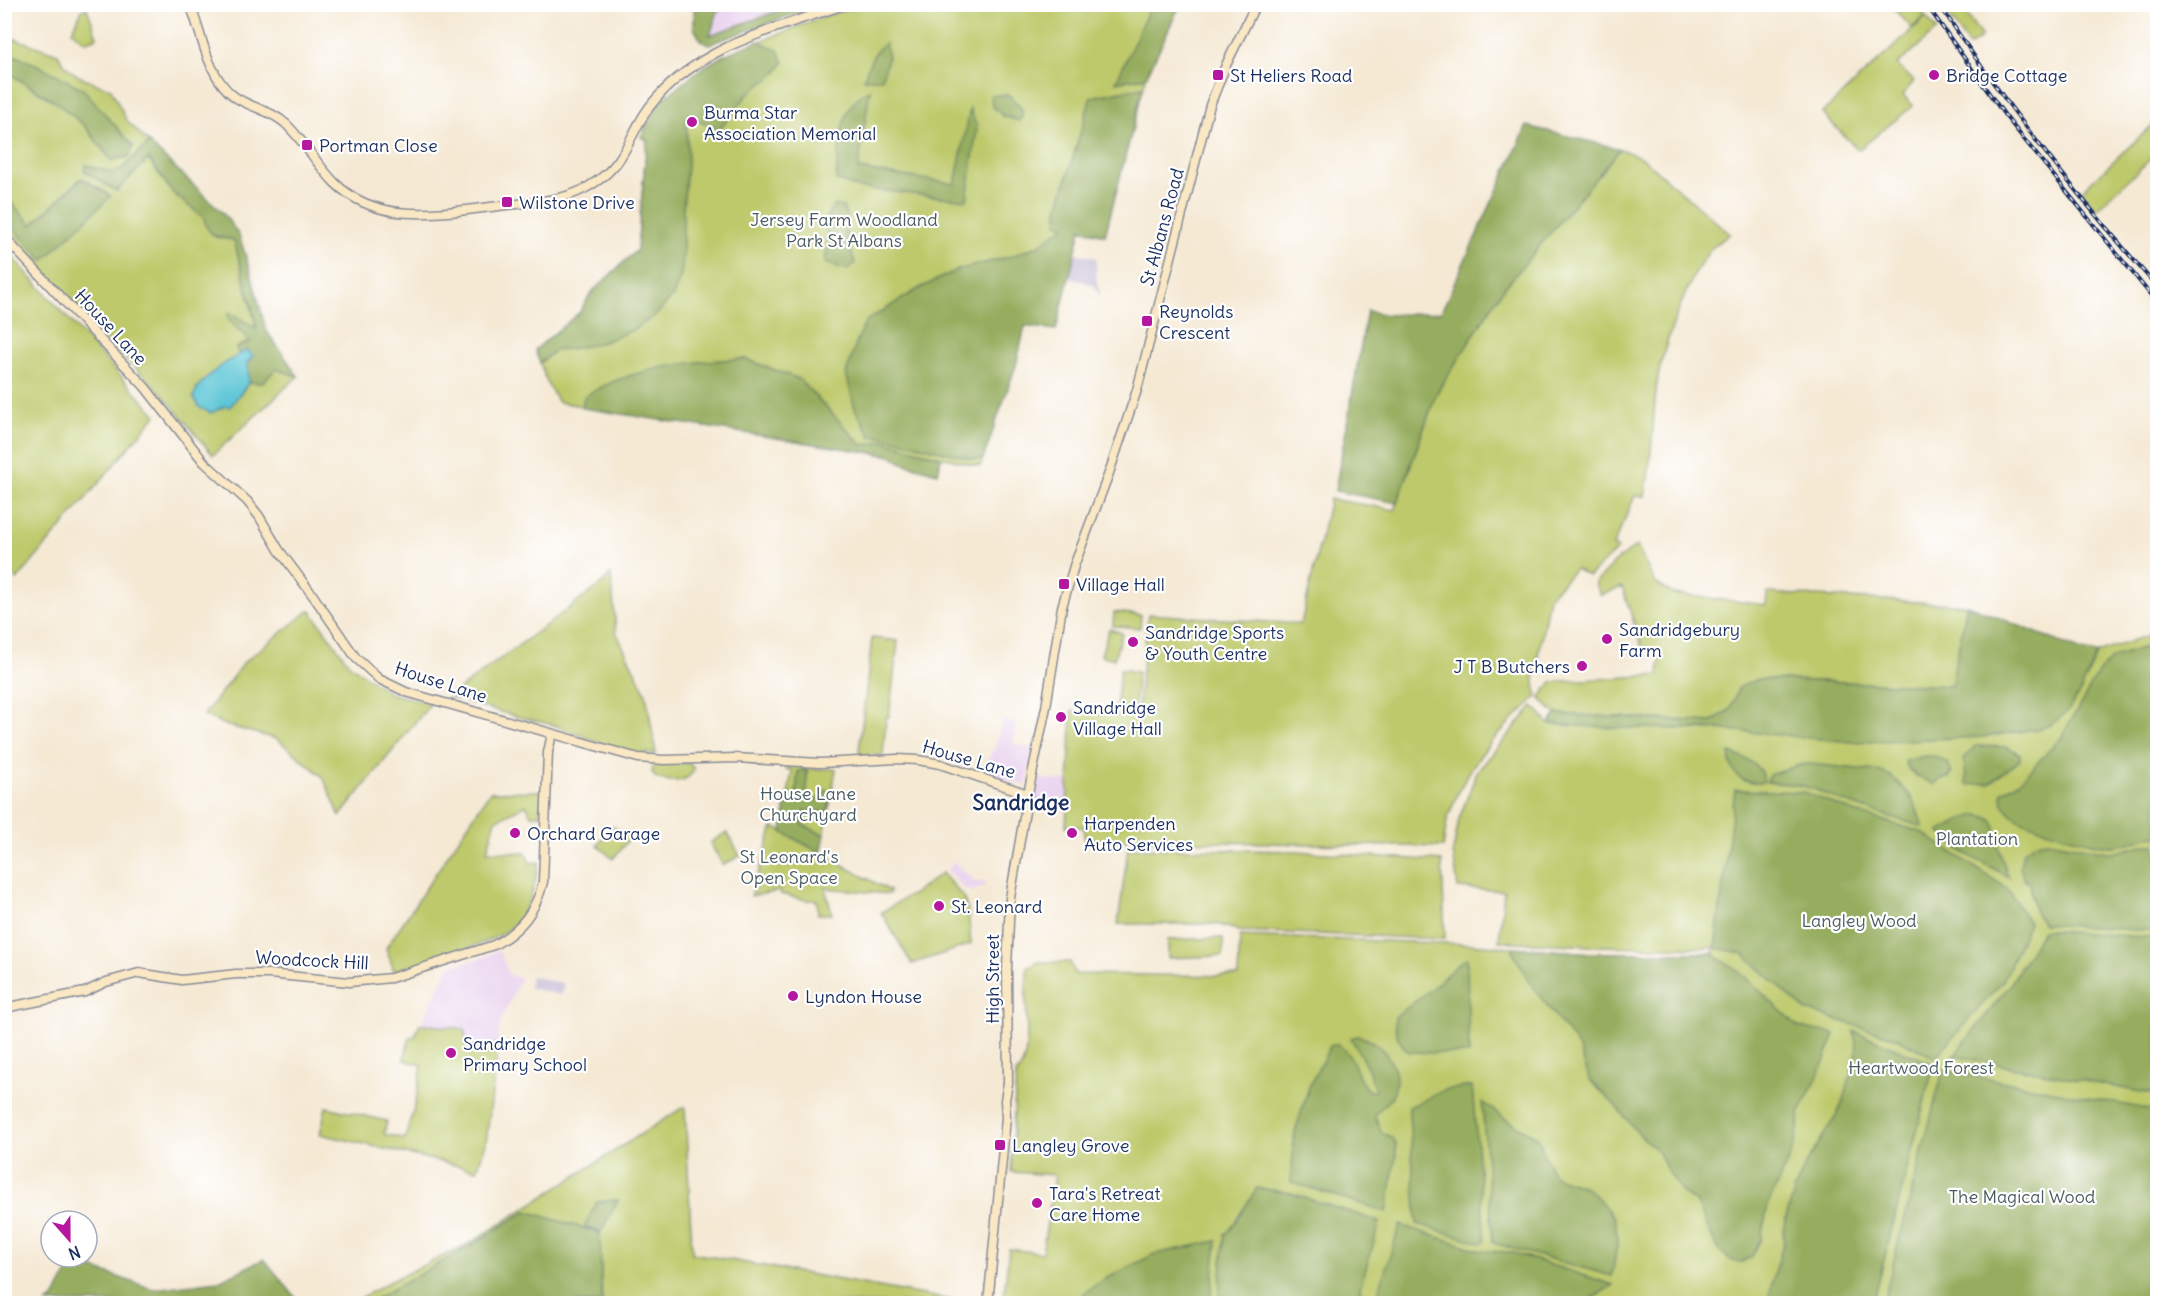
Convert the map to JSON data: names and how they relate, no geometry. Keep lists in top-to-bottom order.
{
  "streets": {
    "street": [
      "St Albans Road",
      "House Lane",
      "Woodcock Hill",
      "High Street"
    ]
  },
  "crossings": [
    ["St Albans Road", "High Street"],
    ["House Lane", "Woodcock Hill"],
    ["House Lane", "High Street"]
  ],
  "districts": ["Sandridge"],
  "parks": [
    "Jersey Farm Woodland Park St Albans",
    "House Lane Churchyard",
    "Plantation",
    "St Leonard's Open Space",
    "Langley Wood",
    "Heartwood Forest",
    "The Magical Wood"
  ],
  "places": {
    "transit": [
      "St Heliers Road",
      "Portman Close",
      "Wilstone Drive",
      "Reynolds Crescent",
      "Village Hall",
      "Langley Grove"
    ],
    "other": [
      "Bridge Cottage",
      "Burma Star Association Memorial",
      "Sandridgebury Farm",
      "Sandridge Sports & Youth Centre",
      "J T B Butchers",
      "Sandridge Village Hall",
      "Orchard Garage",
      "Harpenden Auto Services",
      "St. Leonard",
      "Lyndon House",
      "Sandridge Primary School",
      "Tara's Retreat Care Home"
    ]
  },
  "north": "bottom"
}
